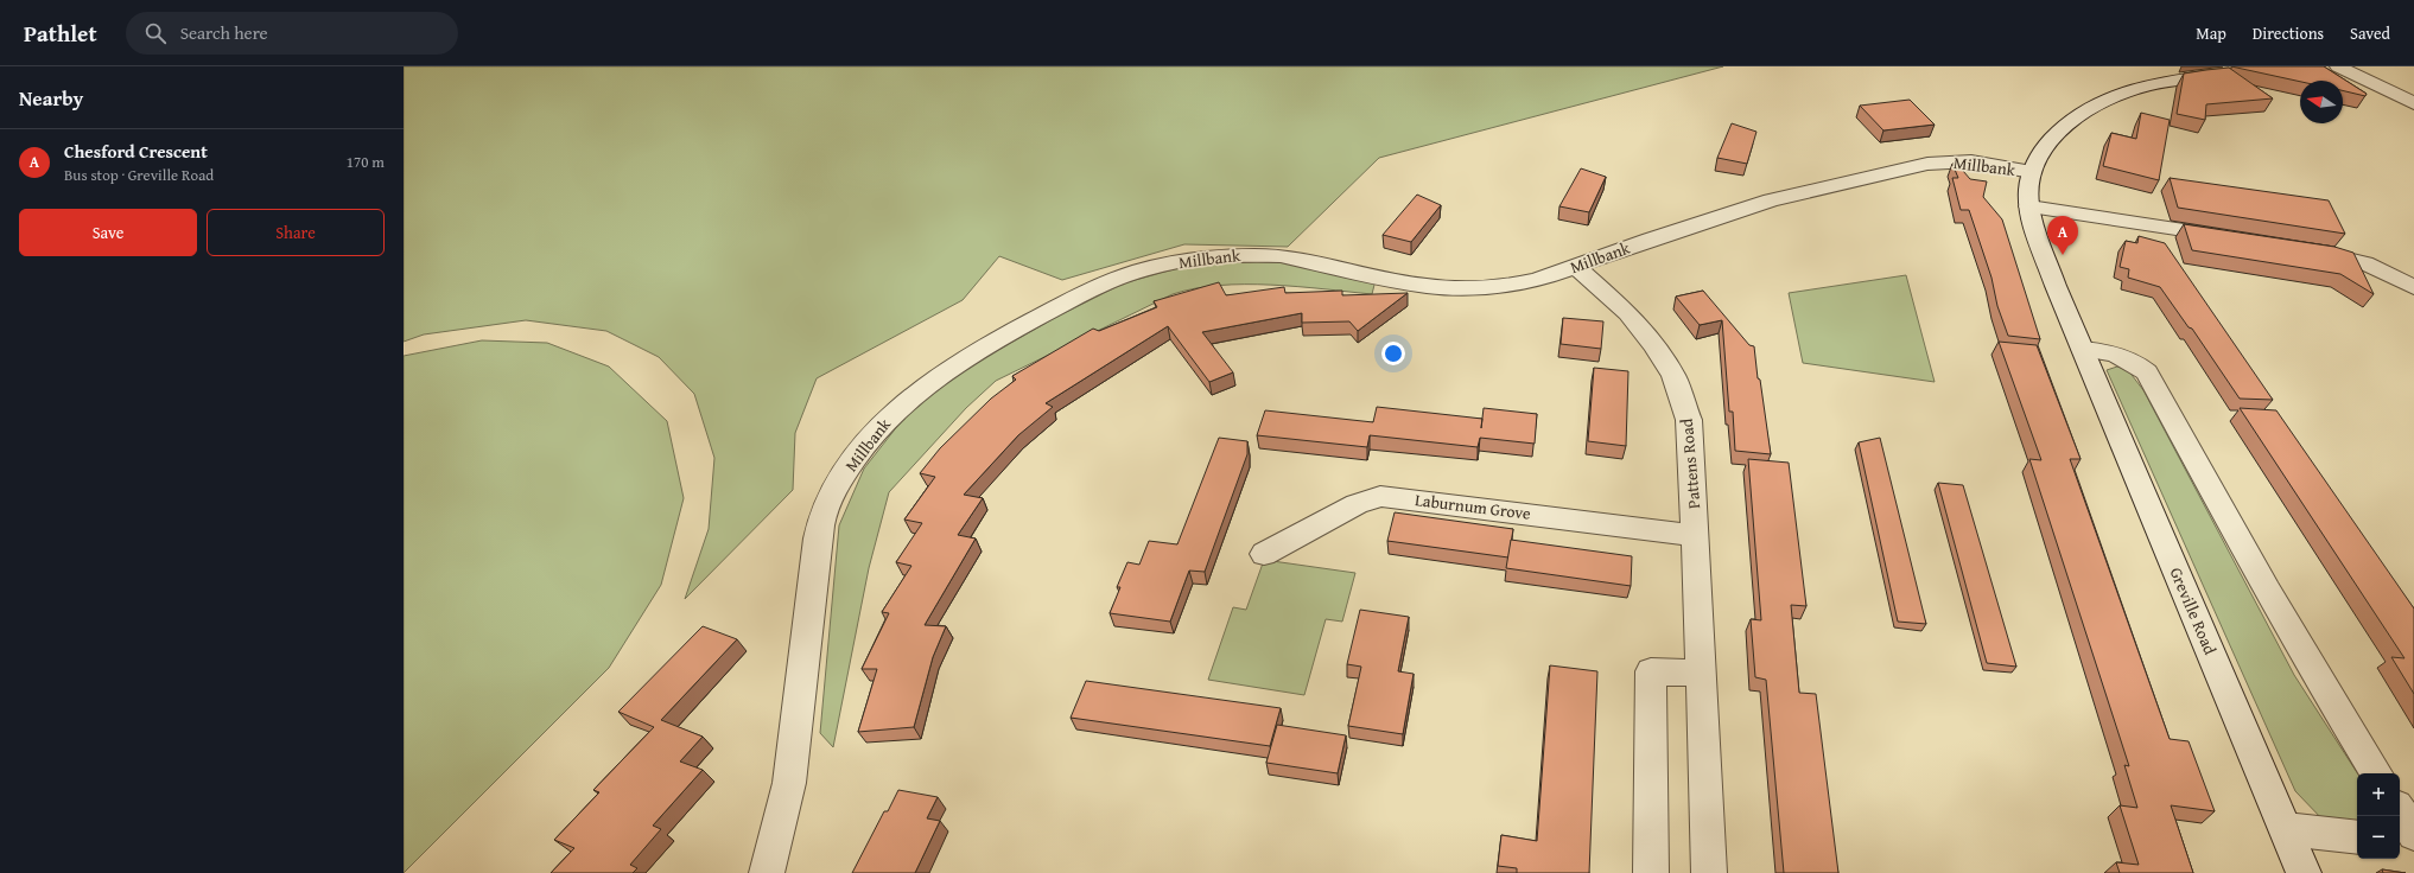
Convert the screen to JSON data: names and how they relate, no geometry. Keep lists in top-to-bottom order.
{
  "streets": {
    "street": [
      "Millbank",
      "Pattens Road",
      "Laburnum Grove",
      "Greville Road"
    ]
  },
  "crossings": [
    ["Millbank", "Pattens Road"],
    ["Millbank", "Greville Road"],
    ["Pattens Road", "Laburnum Grove"]
  ],
  "north": "left",
  "page": {
    "header": "Pathlet",
    "search": "Search here",
    "nav": ["Map", "Directions", "Saved"],
    "heading": "Nearby",
    "list": [
      {
        "mark": "A",
        "name": "Chesford Crescent",
        "note": "Bus stop · Greville Road",
        "value": "170 m"
      }
    ],
    "buttons": ["Save", "Share"],
    "pins": "A",
    "map_buttons": ["+", "−"]
  }
}
